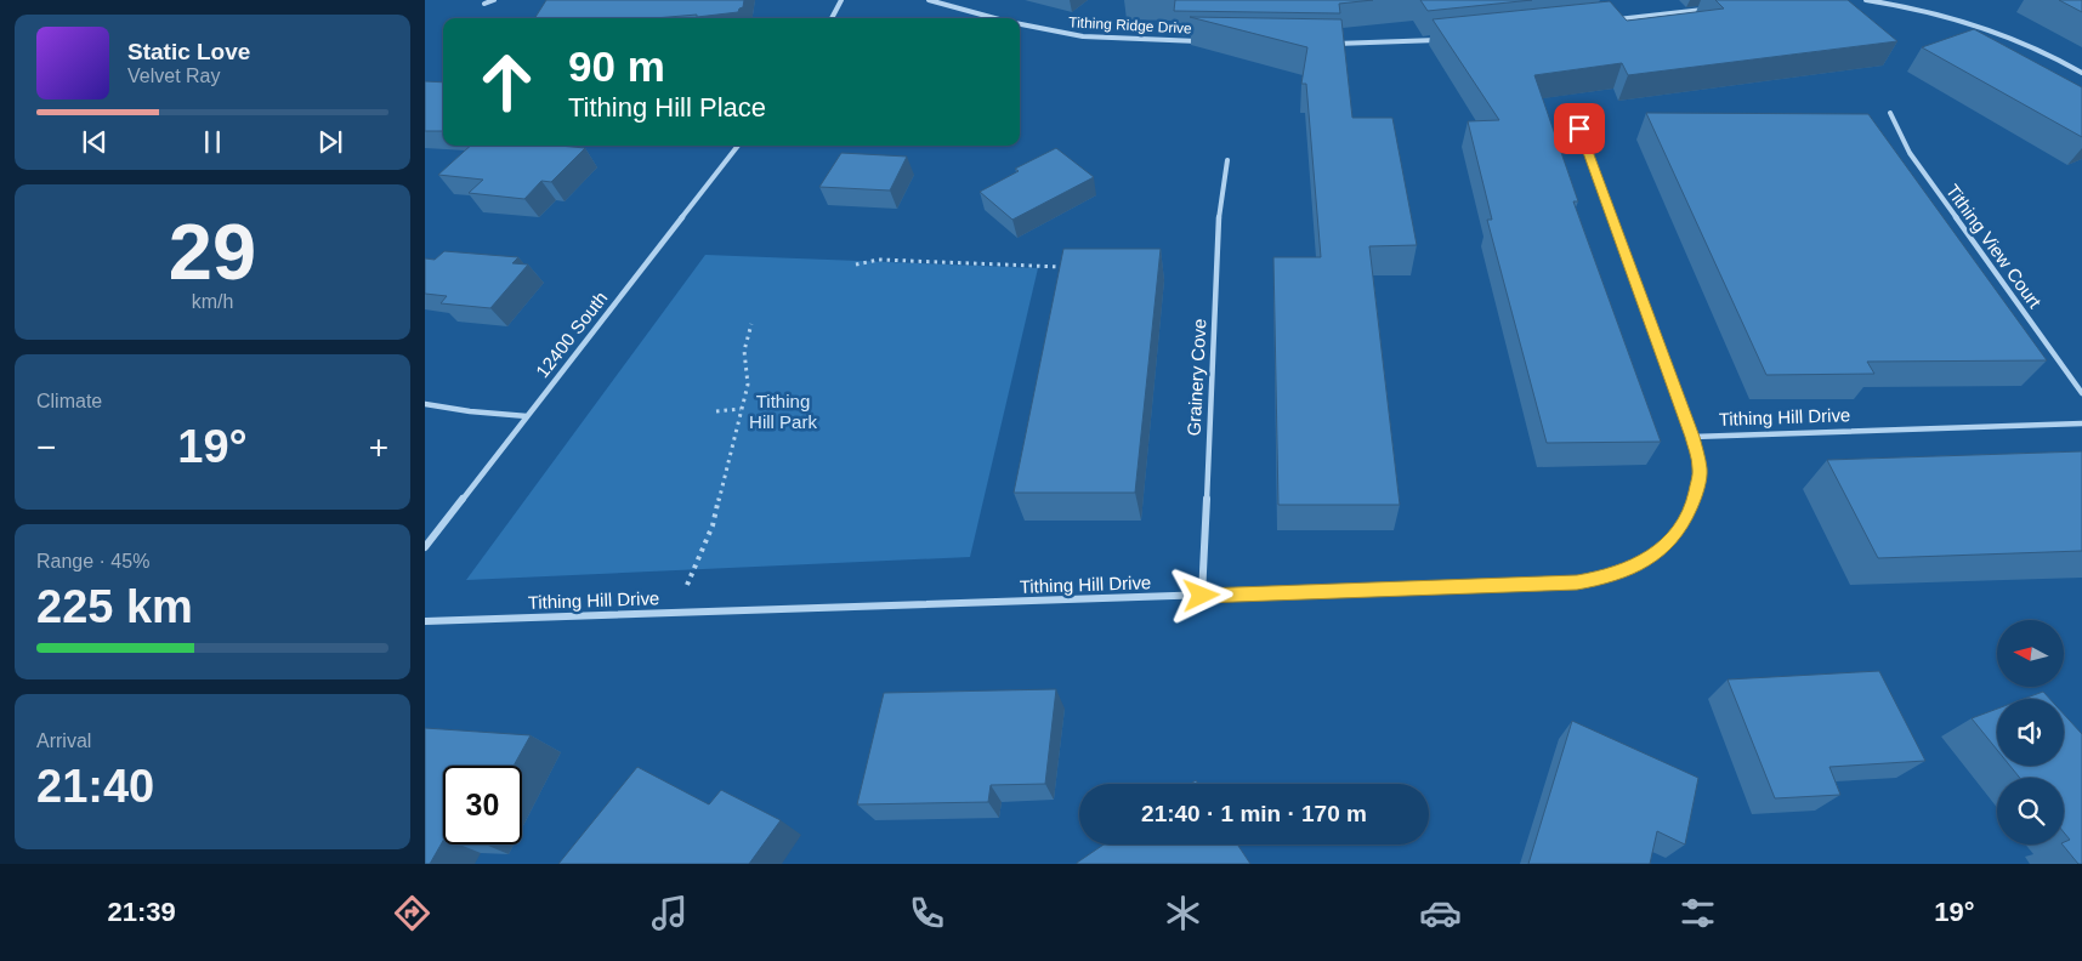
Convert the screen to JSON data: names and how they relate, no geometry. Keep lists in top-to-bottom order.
{
  "streets": {
    "street": [
      "Tithing Ridge Drive",
      "Tithing View Court",
      "12400 South",
      "Grainery Cove",
      "Tithing Hill Drive"
    ]
  },
  "crossings": [
    ["Grainery Cove", "Tithing Hill Drive"]
  ],
  "parks": ["Tithing Hill Park"],
  "north": "left",
  "page": {
    "turn": ["90 m", "Tithing Hill Place"],
    "song": ["Static Love", "Velvet Ray"],
    "tile": [
      ["29", "km/h"],
      "Climate",
      ["Range · 45%", "225 km"],
      ["Arrival", "21:40"]
    ],
    "heat": ["−", "19°", "+"],
    "limit": "30",
    "trip": "21:40 · 1 min · 170 m",
    "tabs": ["21:39", "19°"]
  }
}
